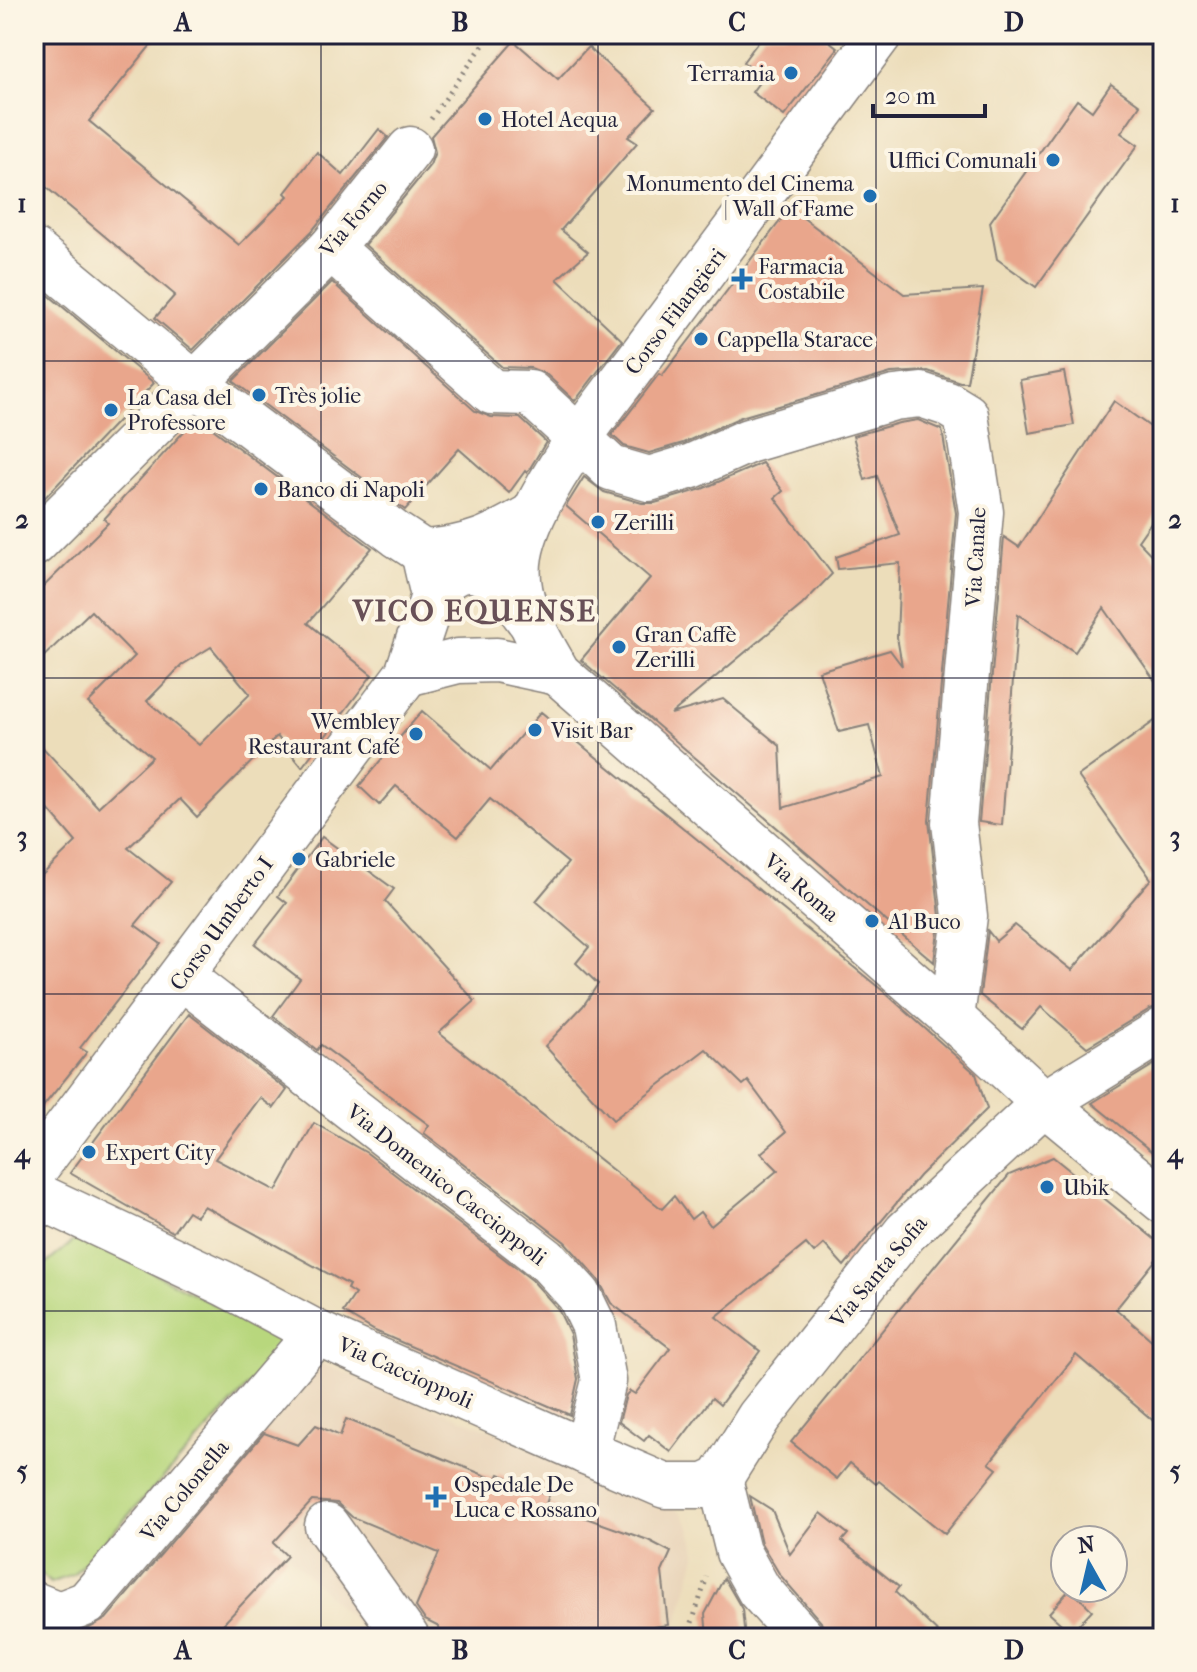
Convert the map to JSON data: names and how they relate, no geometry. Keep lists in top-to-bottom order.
{
  "streets": {
    "street": [
      "Via Forno",
      "Corso Filangieri",
      "Via Canale",
      "Via Roma",
      "Corso Umberto I",
      "Via Domenico Caccioppoli",
      "Via Santa Sofia",
      "Via Caccioppoli",
      "Via Colonella"
    ]
  },
  "crossings": [
    ["Corso Filangieri", "Via Canale"],
    ["Via Canale", "Via Roma"],
    ["Via Roma", "Via Santa Sofia"],
    ["Corso Umberto I", "Via Domenico Caccioppoli"],
    ["Via Domenico Caccioppoli", "Via Caccioppoli"],
    ["Via Santa Sofia", "Via Caccioppoli"],
    ["Via Caccioppoli", "Via Colonella"]
  ],
  "districts": ["VICO EQUENSE"],
  "places": {
    "other": [
      "Terramia",
      "Hotel Aequa",
      "Uffici Comunali",
      "Monumento del Cinema | Wall of Fame",
      "Cappella Starace",
      "Très jolie",
      "La Casa del Professore",
      "Banco di Napoli",
      "Zerilli",
      "Gran Caffè Zerilli",
      "Visit Bar",
      "Wembley Restaurant Café",
      "Gabriele",
      "Al Buco",
      "Expert City",
      "Ubik"
    ],
    "health": ["Farmacia Costabile", "Ospedale De Luca e Rossano"]
  },
  "scale_bar": "20 m",
  "north": "top",
  "grid": {
    "columns": [
      "A",
      "B",
      "C",
      "D"
    ],
    "rows": [
      "1",
      "2",
      "3",
      "4",
      "5"
    ]
  }
}
